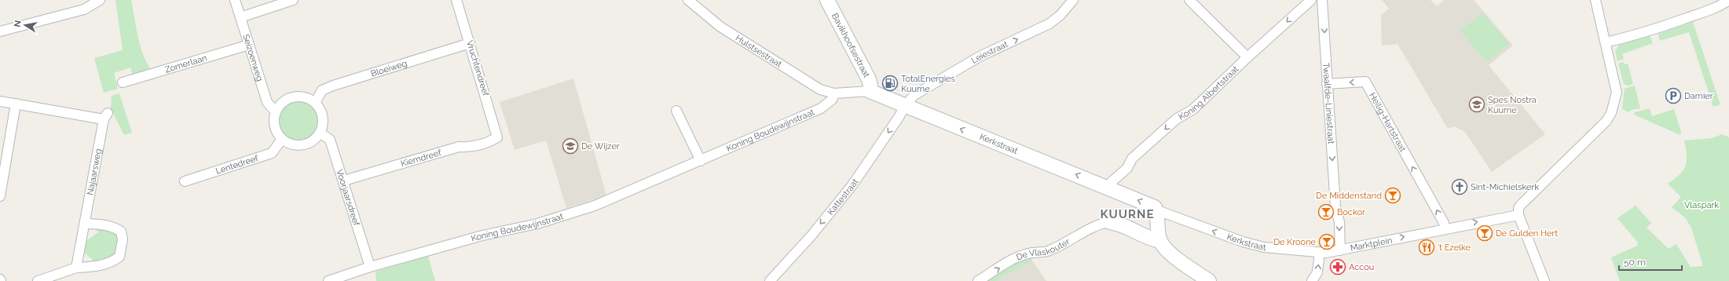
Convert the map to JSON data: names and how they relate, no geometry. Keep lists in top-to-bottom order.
{
  "streets": {
    "street": [
      "Bavikhoofsestraat",
      "Hulstsestraat",
      "Leiestraat",
      "Seizoenweg",
      "Zomerlaan",
      "Bloeiweg",
      "Vruchtendreef",
      "Koning Albertstraat",
      "Twaalfde-Liniestraat",
      "Heilig-Hartstraat",
      "Koning Boudewijnstraat",
      "Kerkstraat",
      "Kiemdreef",
      "Lentedreef",
      "Najaarsweg",
      "Voorjaarsdreef",
      "Kattestraat",
      "Marktplein",
      "De Vlaskouter"
    ]
  },
  "crossings": [
    ["Bavikhoofsestraat", "Kerkstraat"],
    ["Hulstsestraat", "Koning Boudewijnstraat"],
    ["Hulstsestraat", "Kerkstraat"],
    ["Leiestraat", "Kerkstraat"],
    ["Leiestraat", "Kattestraat"],
    ["Seizoenweg", "Zomerlaan"],
    ["Seizoenweg", "Bloeiweg"],
    ["Seizoenweg", "Lentedreef"],
    ["Seizoenweg", "Voorjaarsdreef"],
    ["Bloeiweg", "Vruchtendreef"],
    ["Bloeiweg", "Lentedreef"],
    ["Bloeiweg", "Voorjaarsdreef"],
    ["Vruchtendreef", "Kiemdreef"],
    ["Koning Albertstraat", "Kerkstraat"],
    ["Twaalfde-Liniestraat", "Heilig-Hartstraat"],
    ["Twaalfde-Liniestraat", "Marktplein"],
    ["Heilig-Hartstraat", "Marktplein"],
    ["Koning Boudewijnstraat", "Kerkstraat"],
    ["Koning Boudewijnstraat", "Voorjaarsdreef"],
    ["Kerkstraat", "Kattestraat"],
    ["Kerkstraat", "Marktplein"],
    ["Kiemdreef", "Voorjaarsdreef"],
    ["Lentedreef", "Voorjaarsdreef"]
  ],
  "one_way": [
    "Leiestraat",
    "Koning Albertstraat",
    "Twaalfde-Liniestraat",
    "Heilig-Hartstraat",
    "Kerkstraat",
    "Kattestraat",
    "Marktplein",
    "De Vlaskouter"
  ],
  "districts": ["KUURNE"],
  "parks": ["Vlaspark"],
  "places": {
    "fuel station": ["TotalEnergies Kuurne"],
    "parking": ["Damier"],
    "school or university": ["Spes Nostra Kuurne", "De Wijzer"],
    "church": ["Sint-Michielskerk"],
    "bar": [
      "De Middenstand",
      "Bockor",
      "De Gulden Hert",
      "De Kroone"
    ],
    "restaurant": ["'t Ezelke"],
    "pharmacy": ["Accou"]
  },
  "scale_bar": "50 m",
  "north": "left"
}
